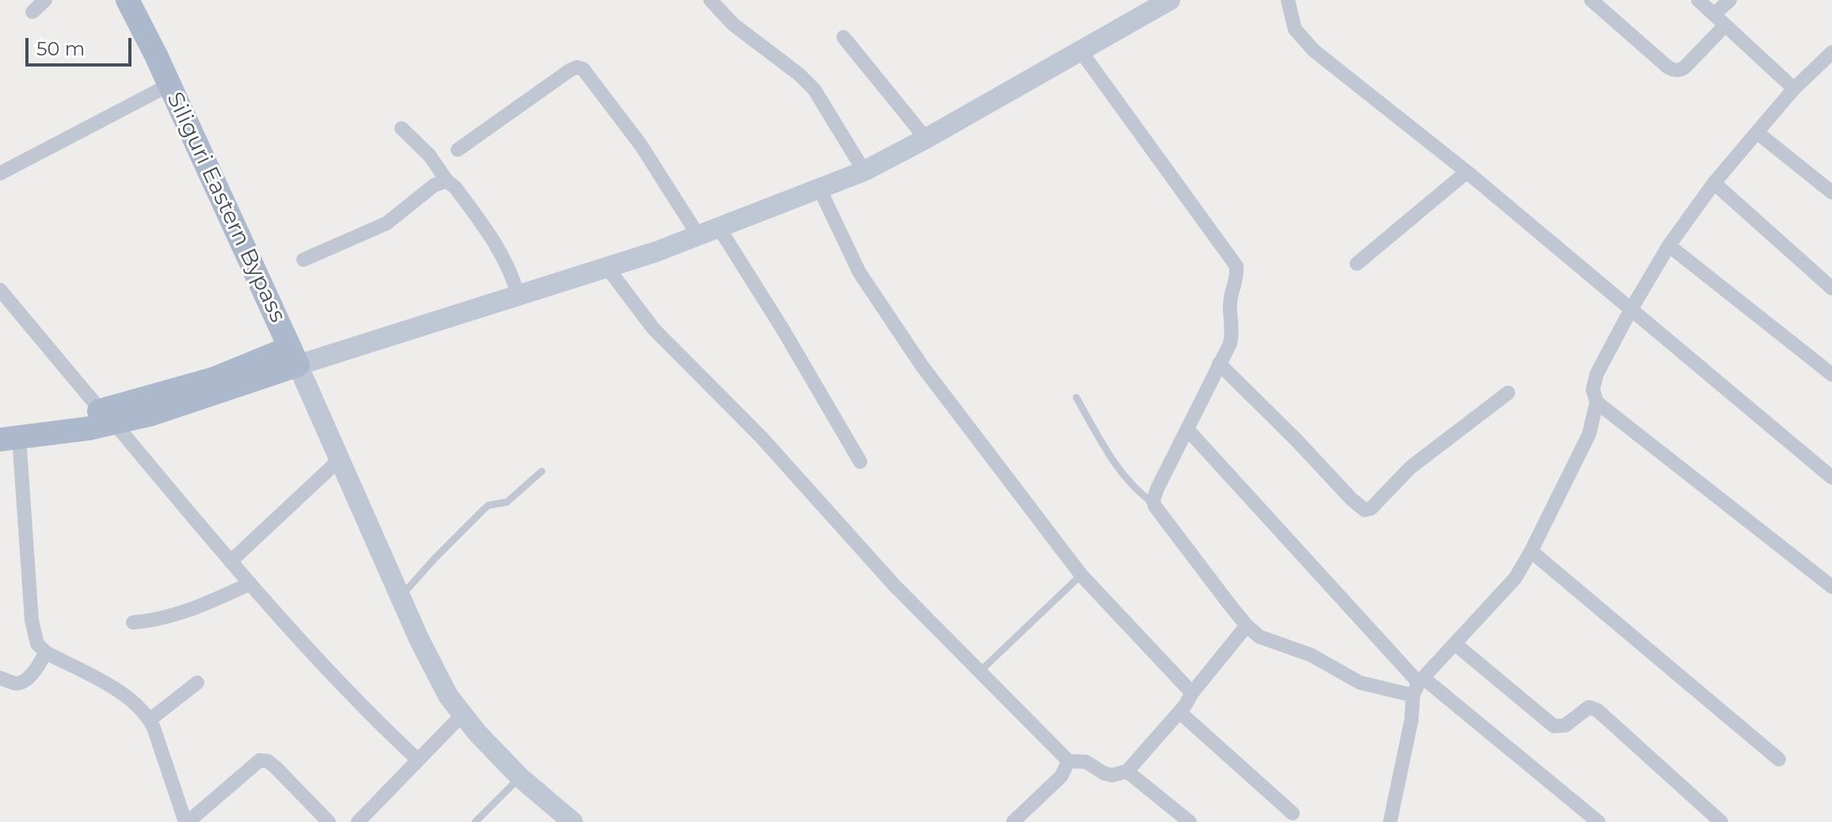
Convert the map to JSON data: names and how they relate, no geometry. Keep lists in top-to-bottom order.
{
  "streets": {
    "main road": ["Siliguri Eastern Bypass"]
  },
  "scale_bar": "50 m"
}
